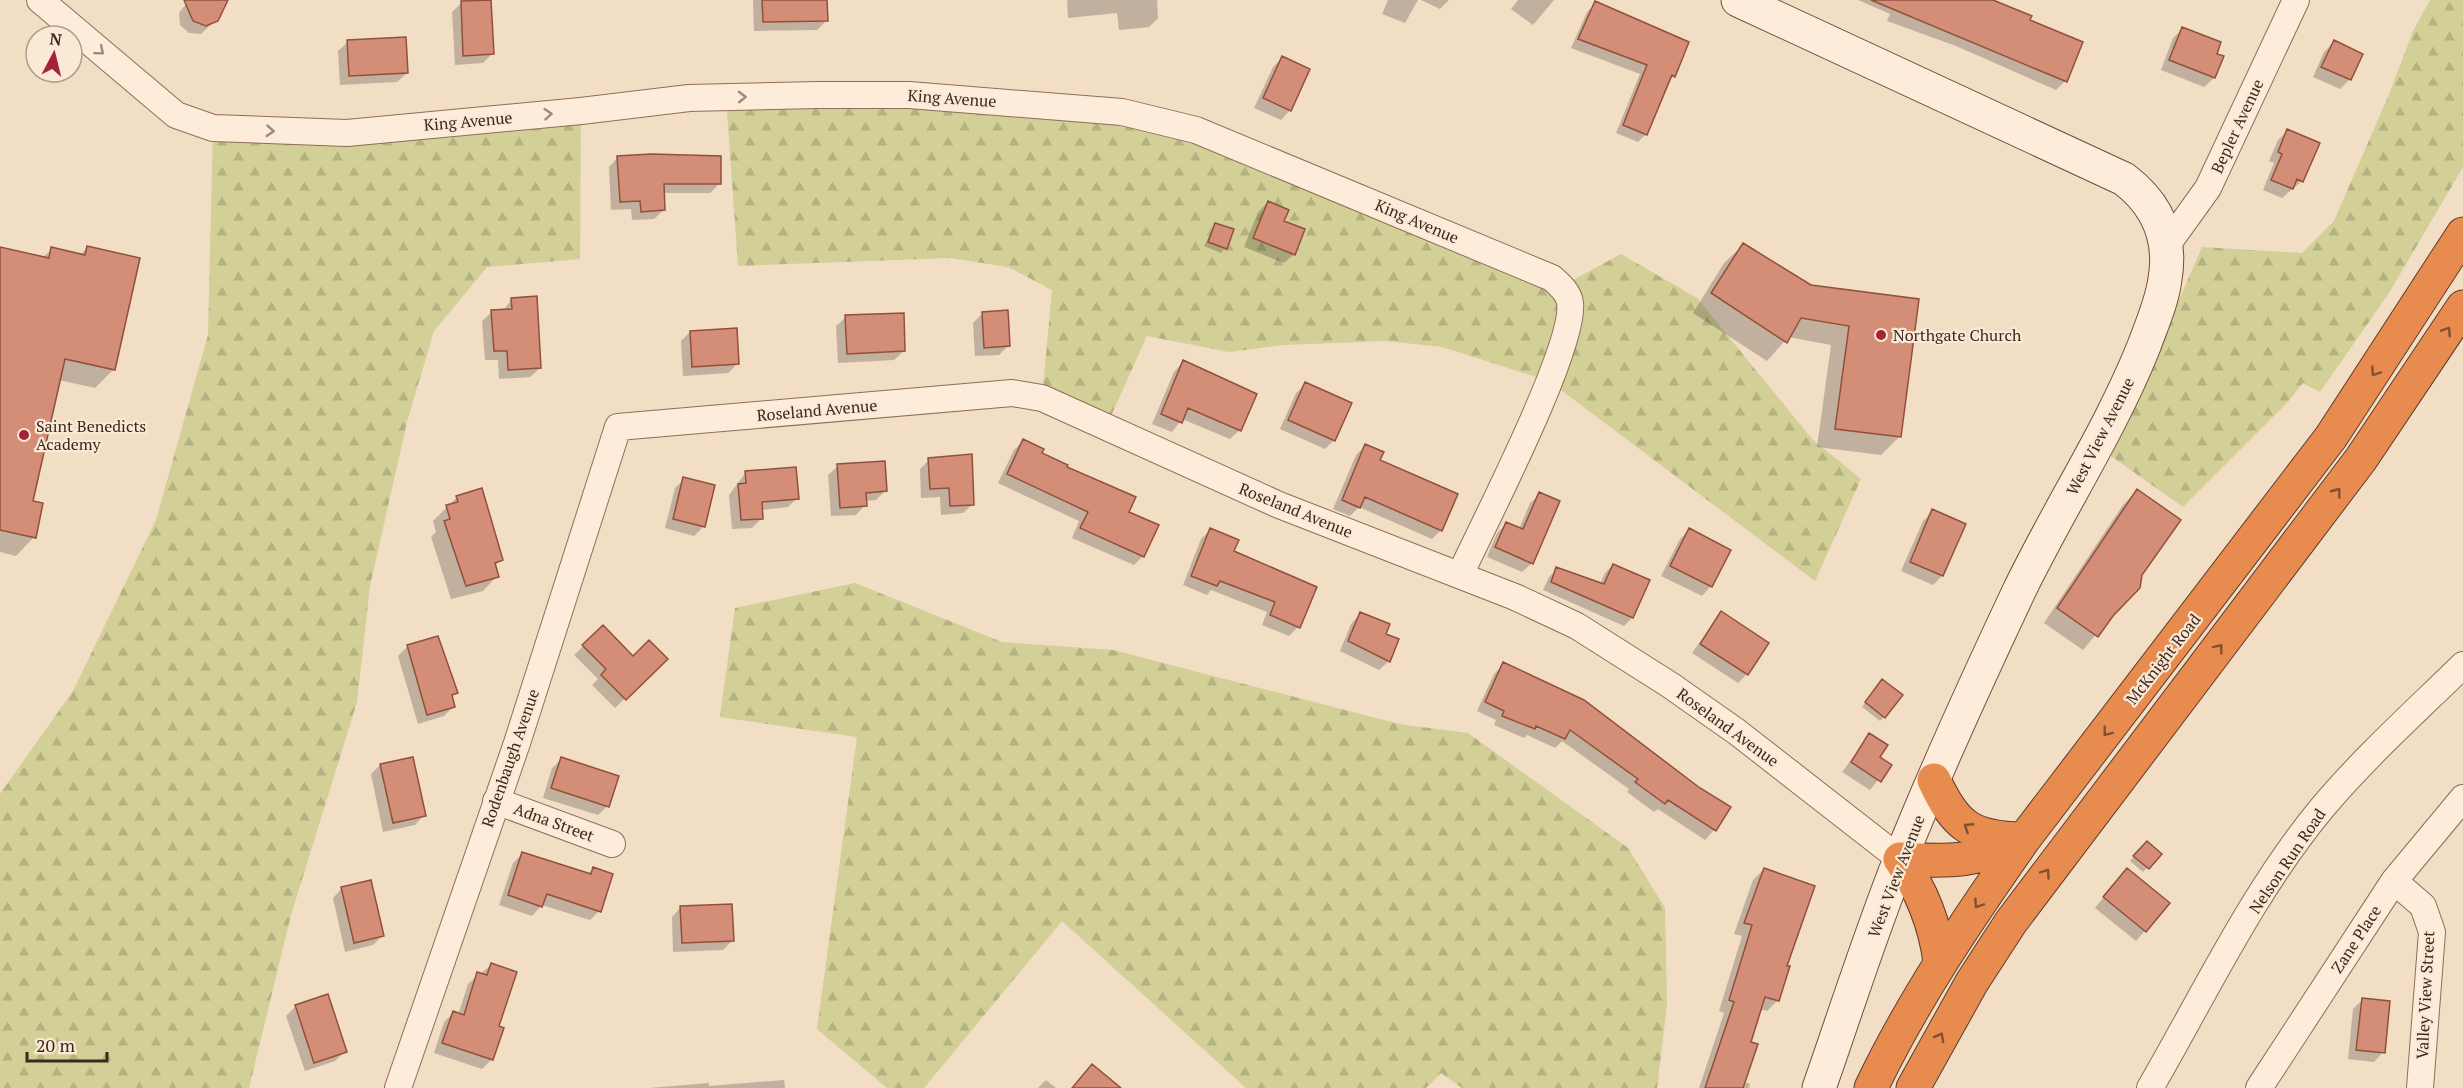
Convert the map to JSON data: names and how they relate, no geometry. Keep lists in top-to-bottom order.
{
  "streets": {
    "highway": ["McKnight Road"],
    "street": [
      "King Avenue",
      "Bepler Avenue",
      "Roseland Avenue",
      "West View Avenue",
      "Rodenbaugh Avenue",
      "Adna Street",
      "Nelson Run Road",
      "Zane Place",
      "Valley View Street"
    ]
  },
  "crossings": [
    ["King Avenue", "Roseland Avenue"],
    ["Bepler Avenue", "West View Avenue"],
    ["Roseland Avenue", "West View Avenue"],
    ["Roseland Avenue", "Rodenbaugh Avenue"],
    ["Rodenbaugh Avenue", "Adna Street"],
    ["Zane Place", "Valley View Street"]
  ],
  "places": ["Northgate Church", "Saint Benedicts Academy"],
  "scale_bar": "20 m",
  "north": "top"
}
